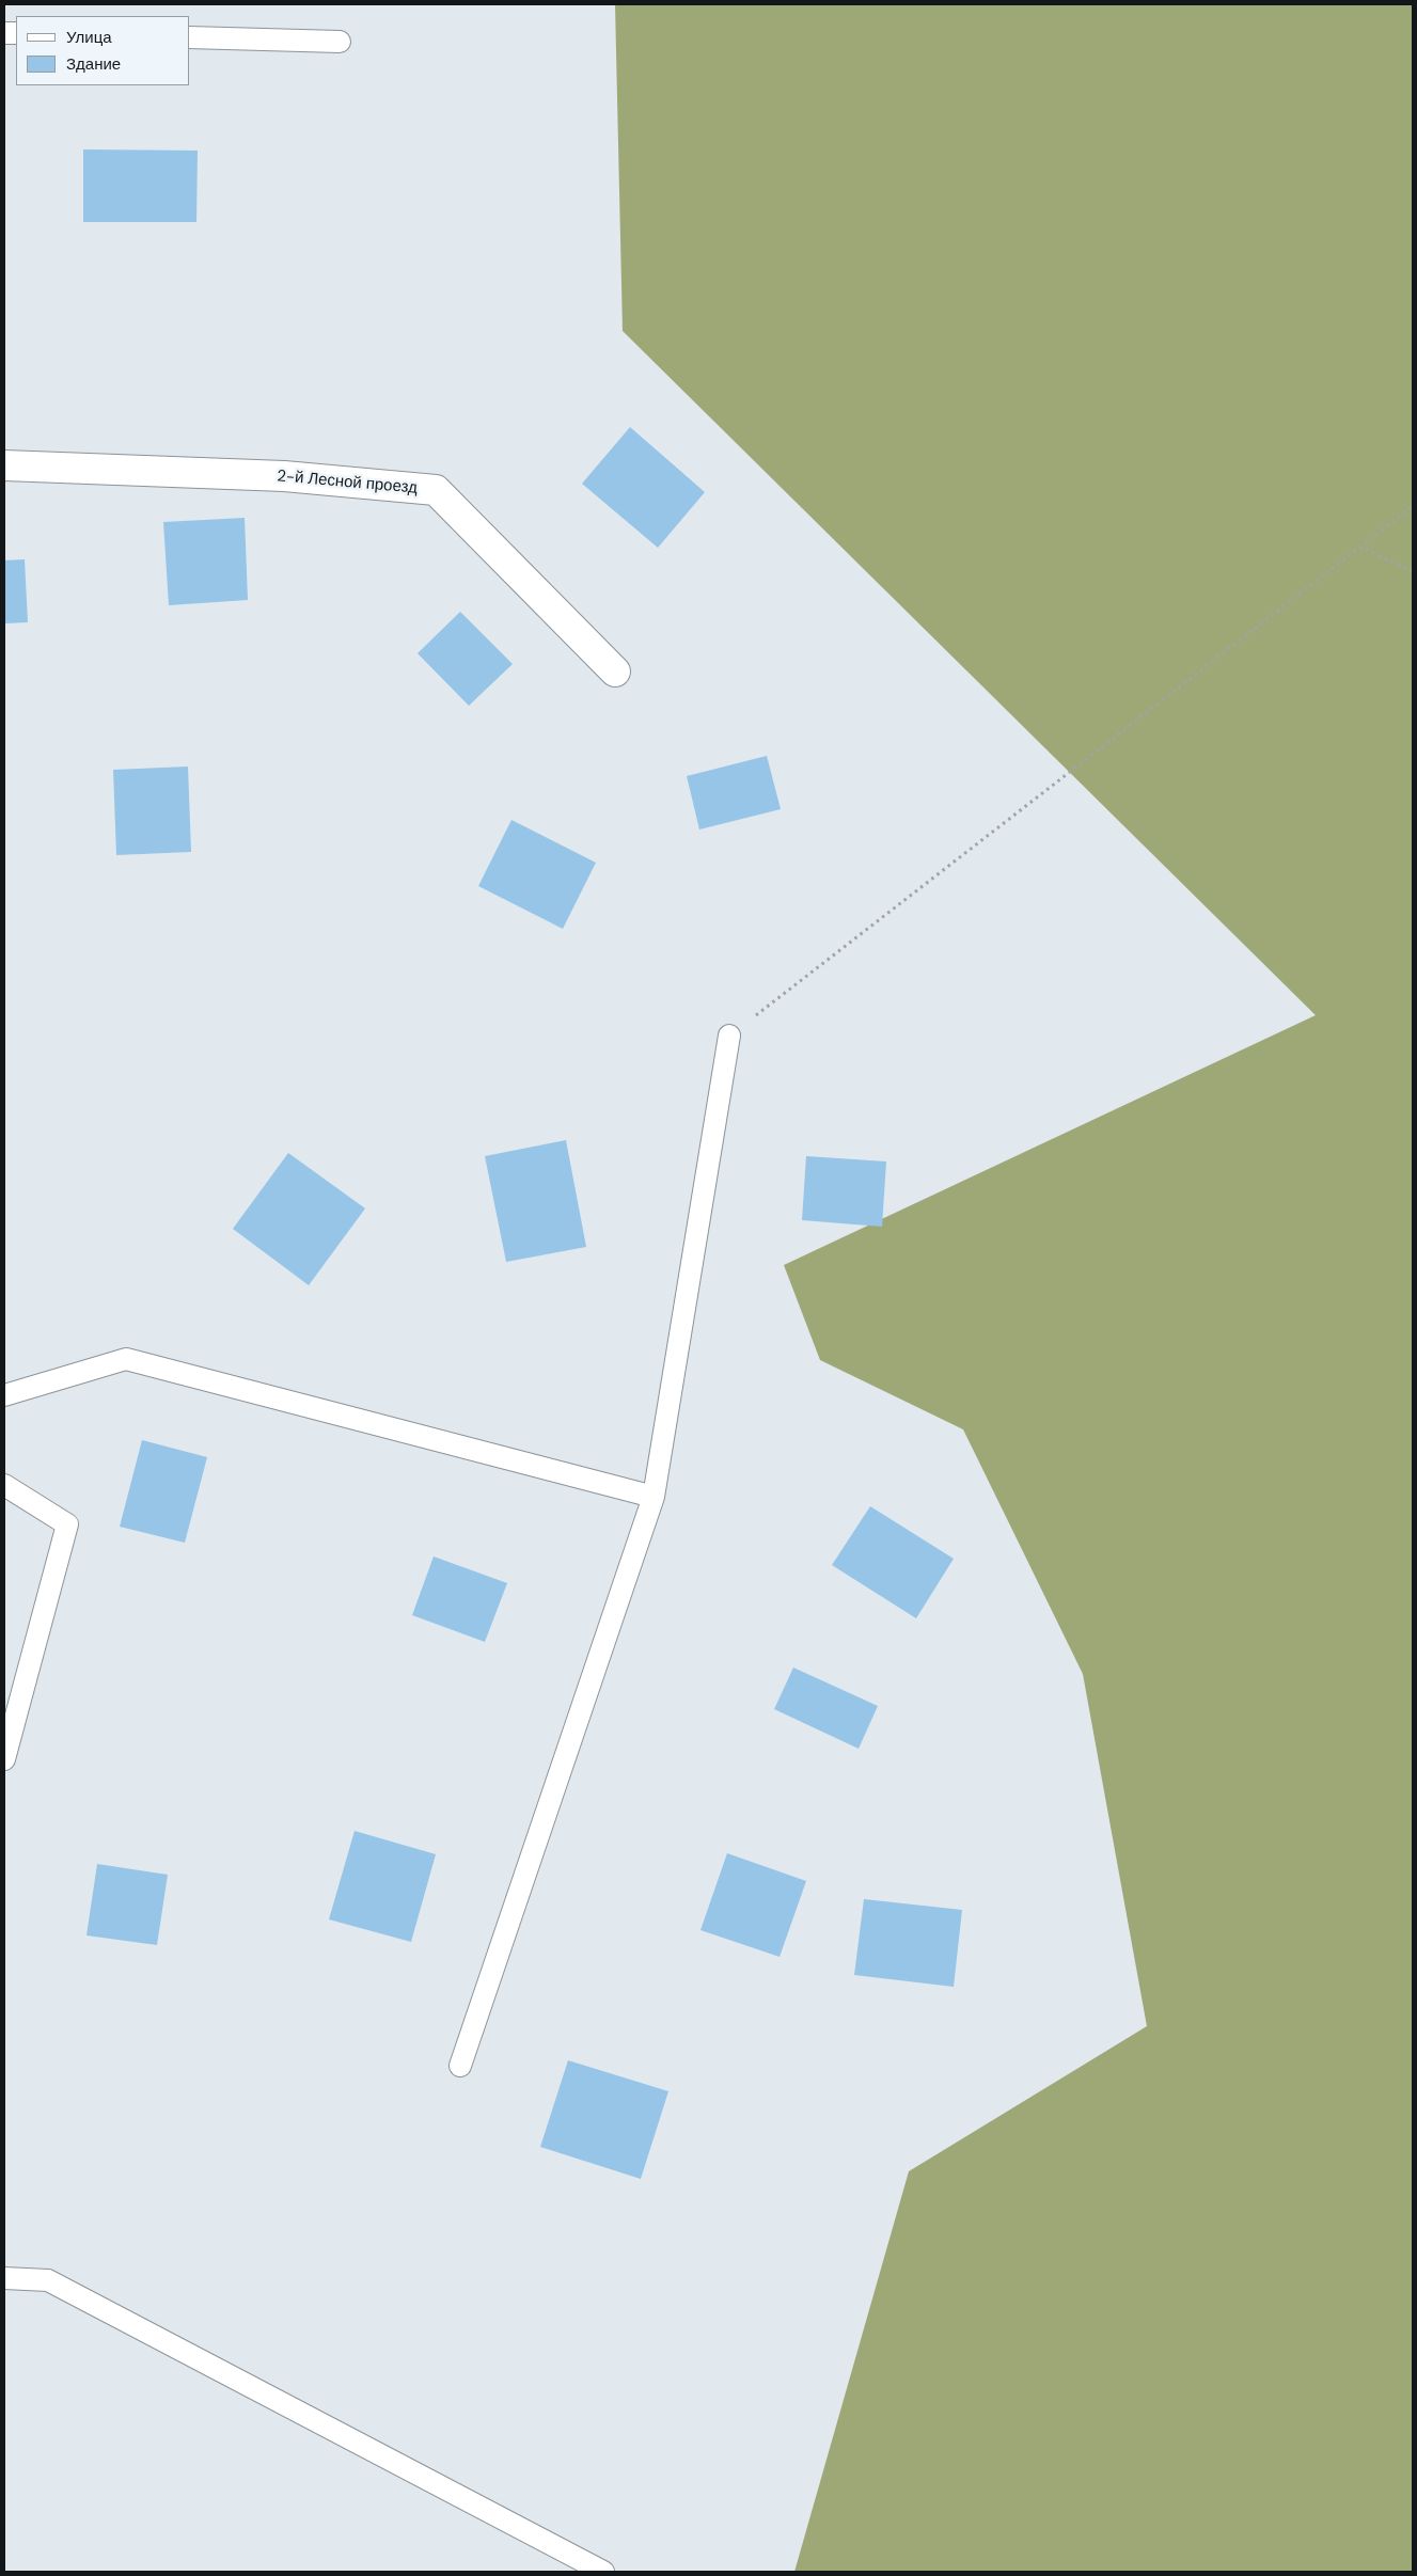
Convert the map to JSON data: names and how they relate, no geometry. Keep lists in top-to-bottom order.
{
  "streets": {
    "street": ["2-й Лесной проезд"]
  },
  "legend": ["Улица", "Здание"]
}
